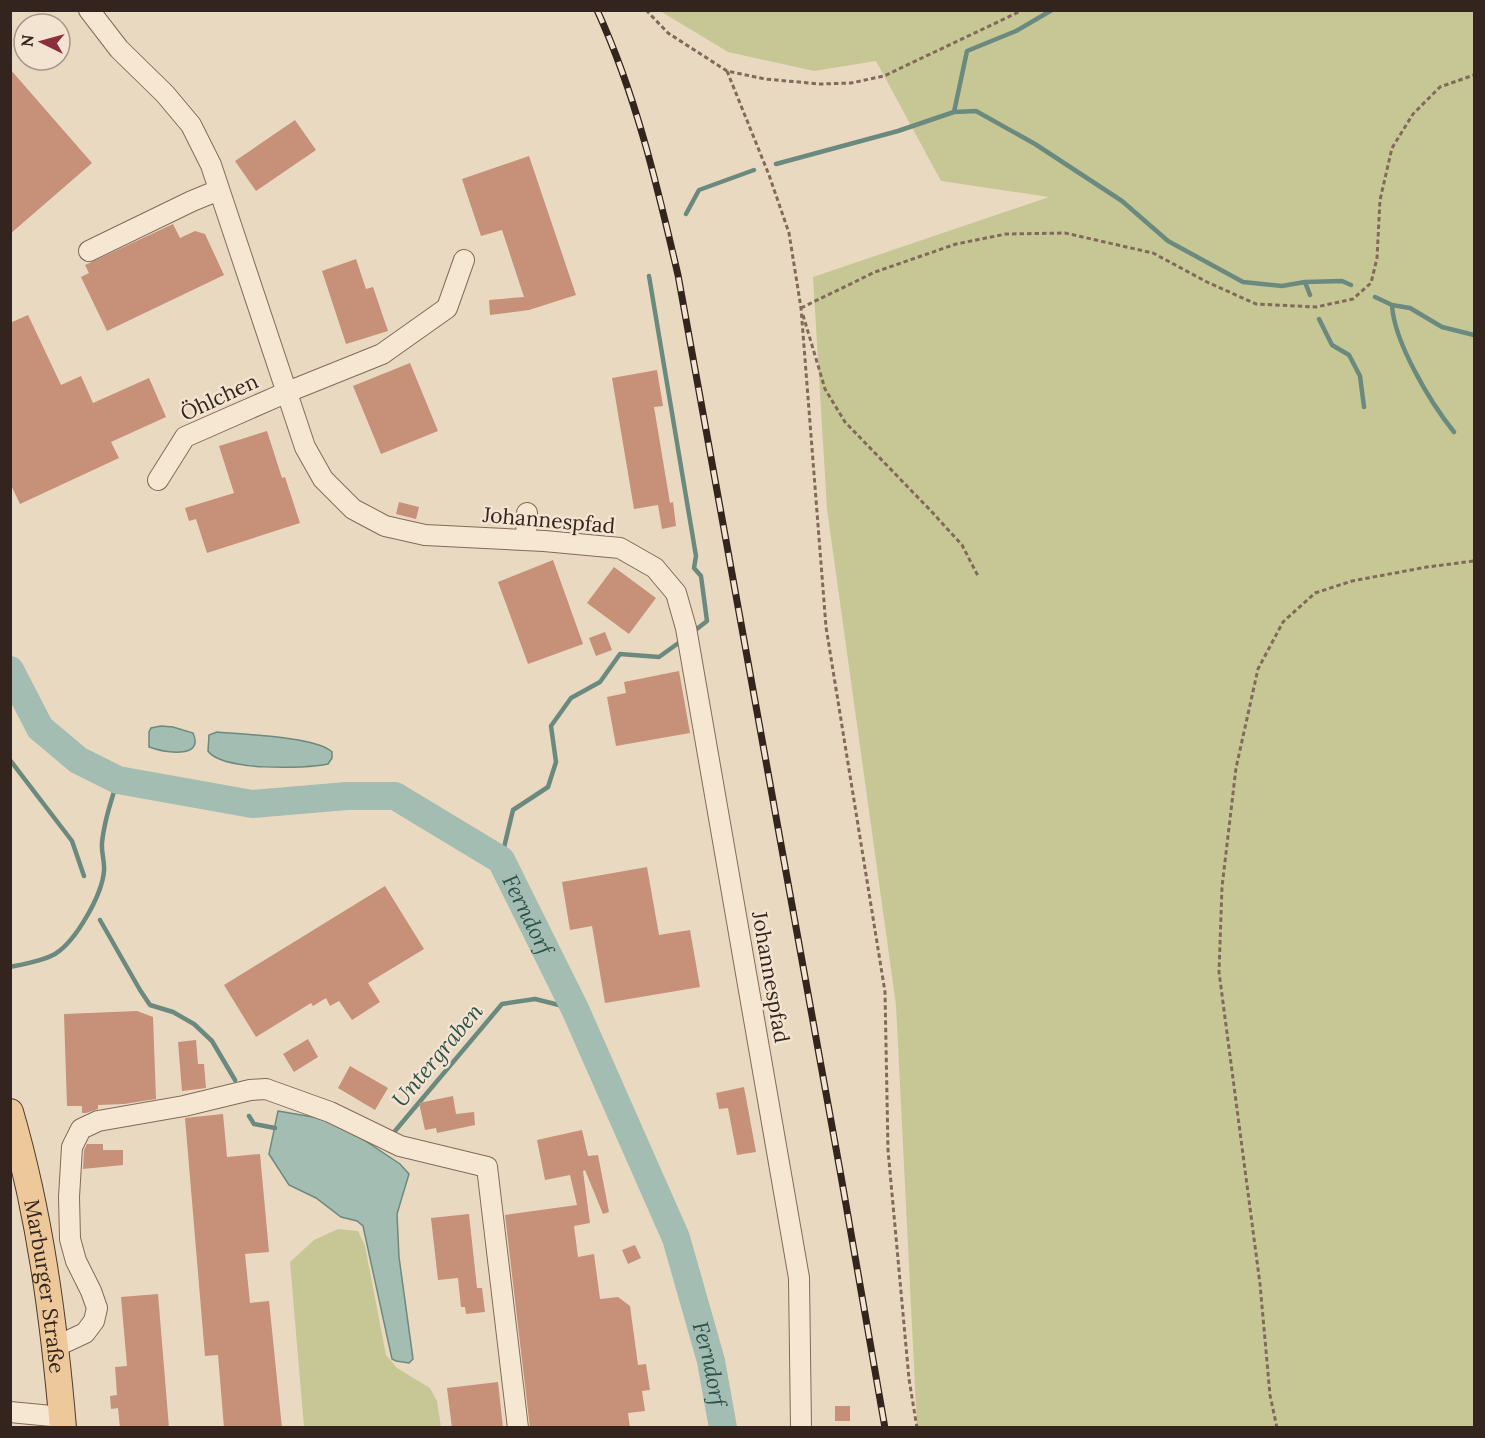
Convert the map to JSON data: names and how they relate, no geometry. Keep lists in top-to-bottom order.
{
  "streets": {
    "main road": ["Marburger Straße"],
    "street": ["Öhlchen", "Johannespfad"]
  },
  "crossings": [
    ["Öhlchen", "Johannespfad"]
  ],
  "water": ["Ferndorf", "Untergraben"],
  "north": "left"
}
